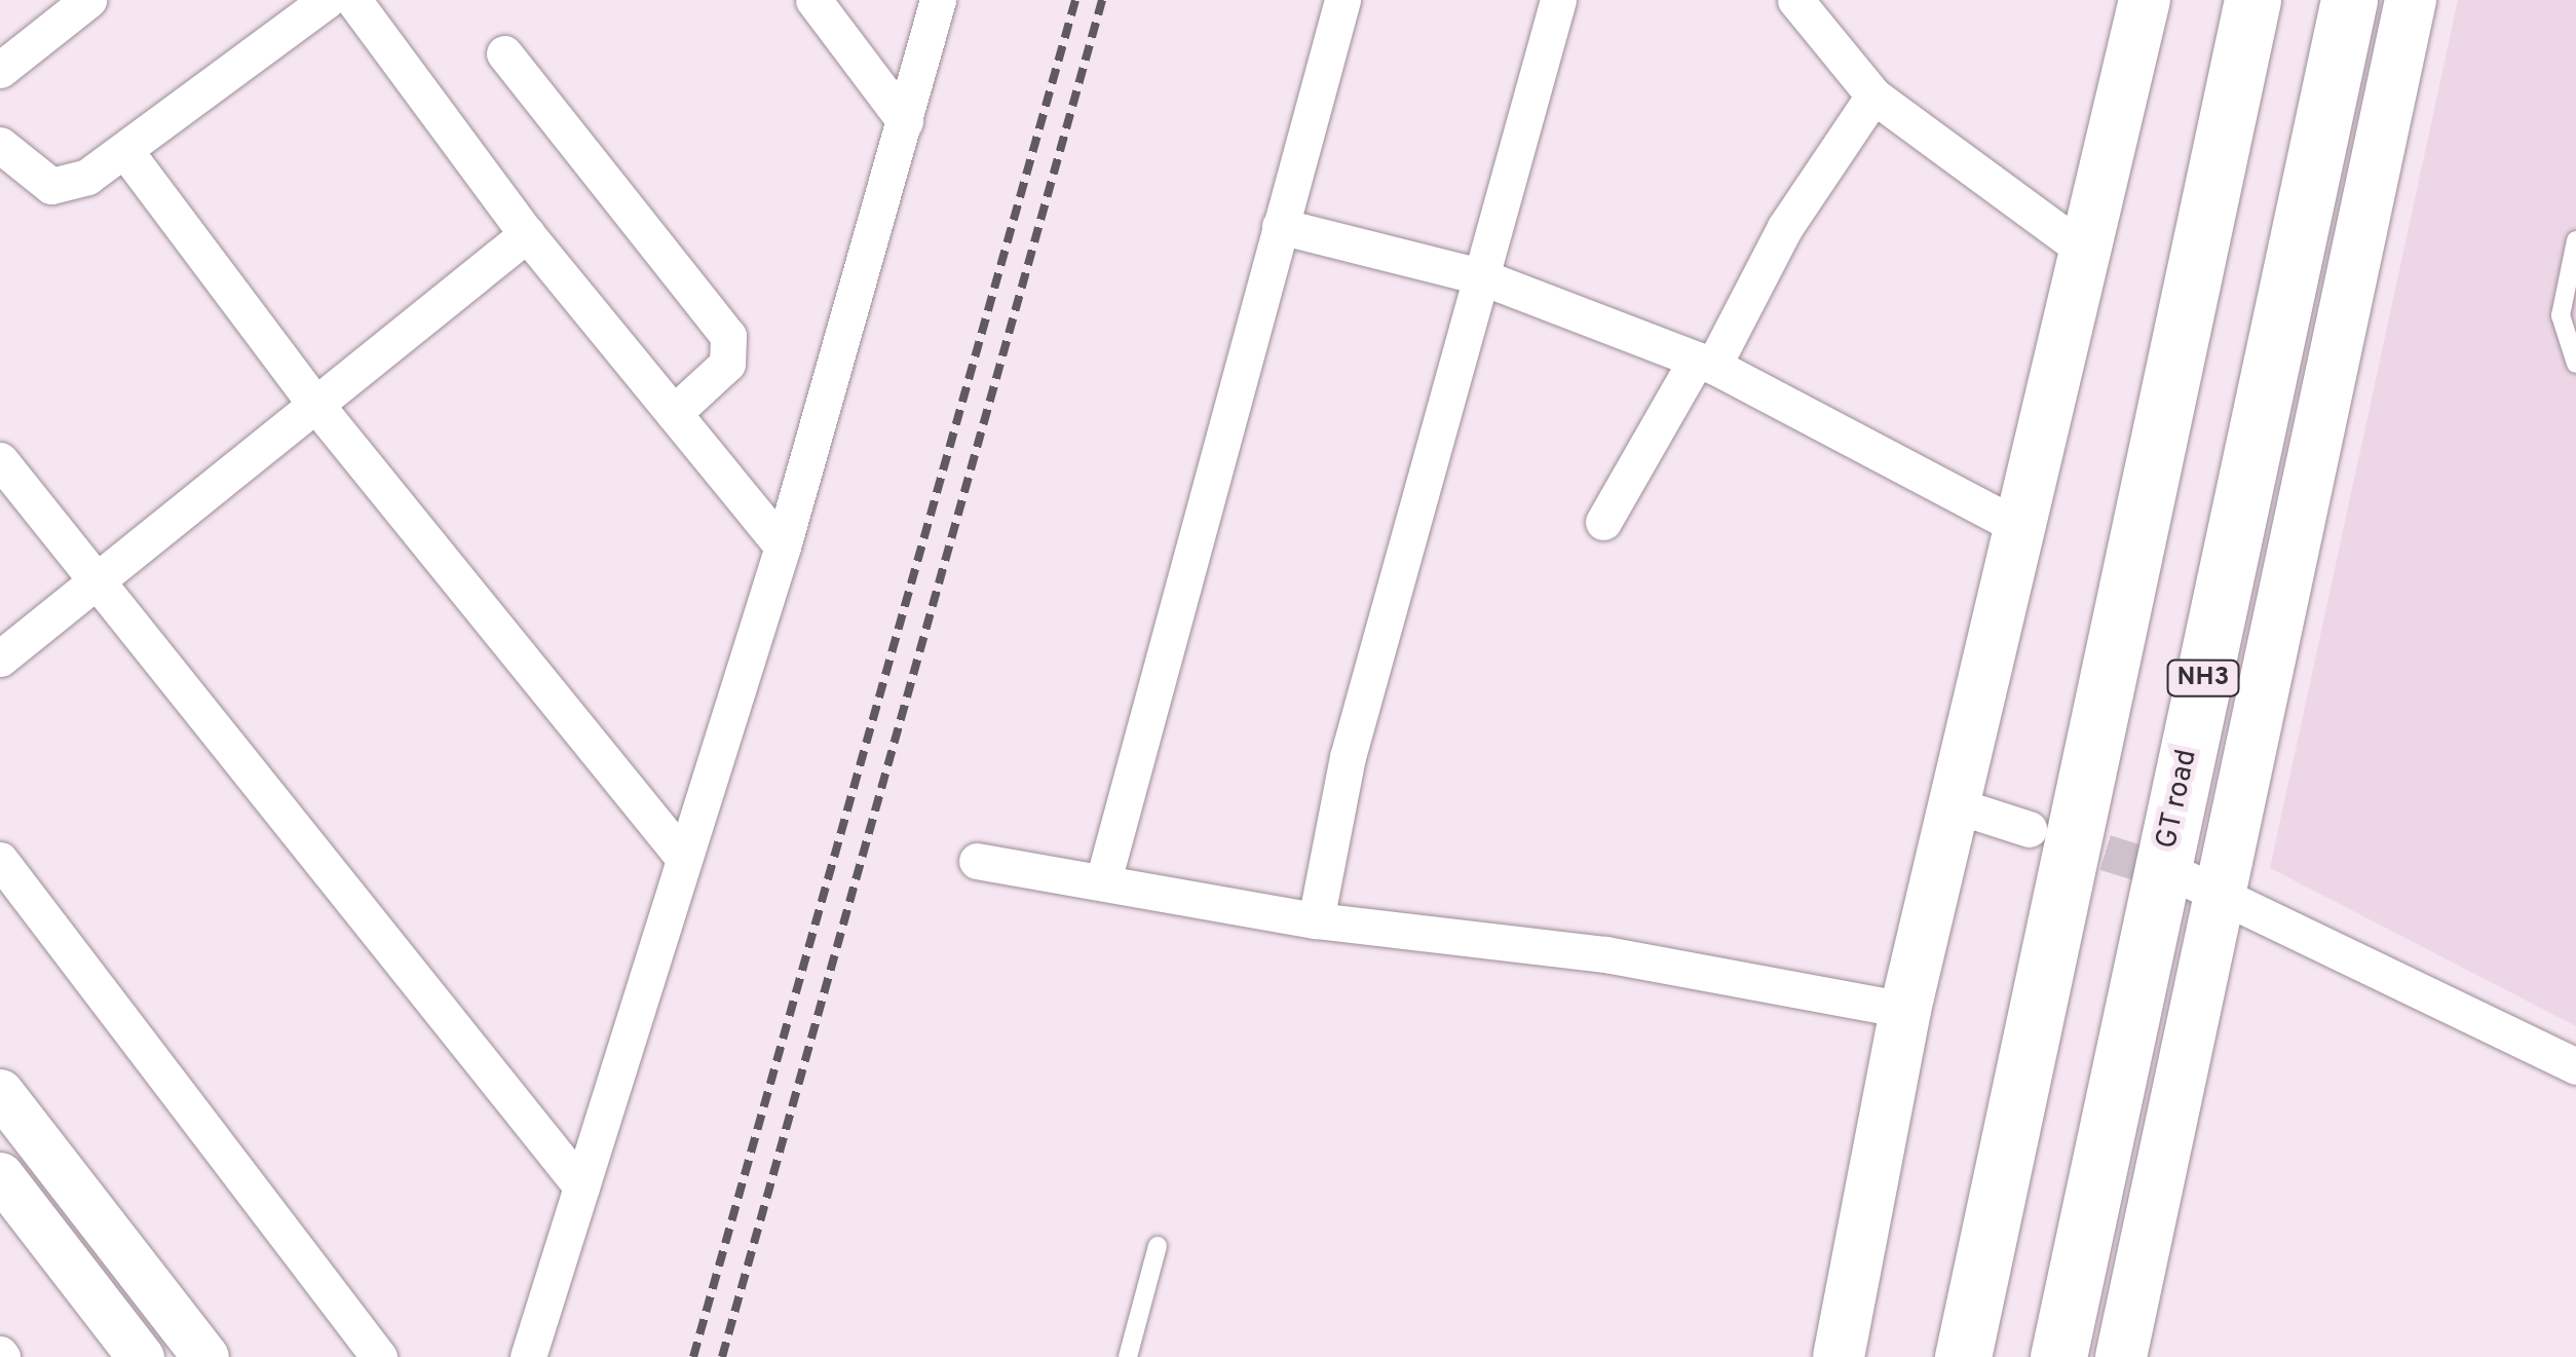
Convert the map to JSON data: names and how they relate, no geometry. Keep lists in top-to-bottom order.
{
  "streets": {
    "highway": ["NH3", "GT road"]
  }
}
